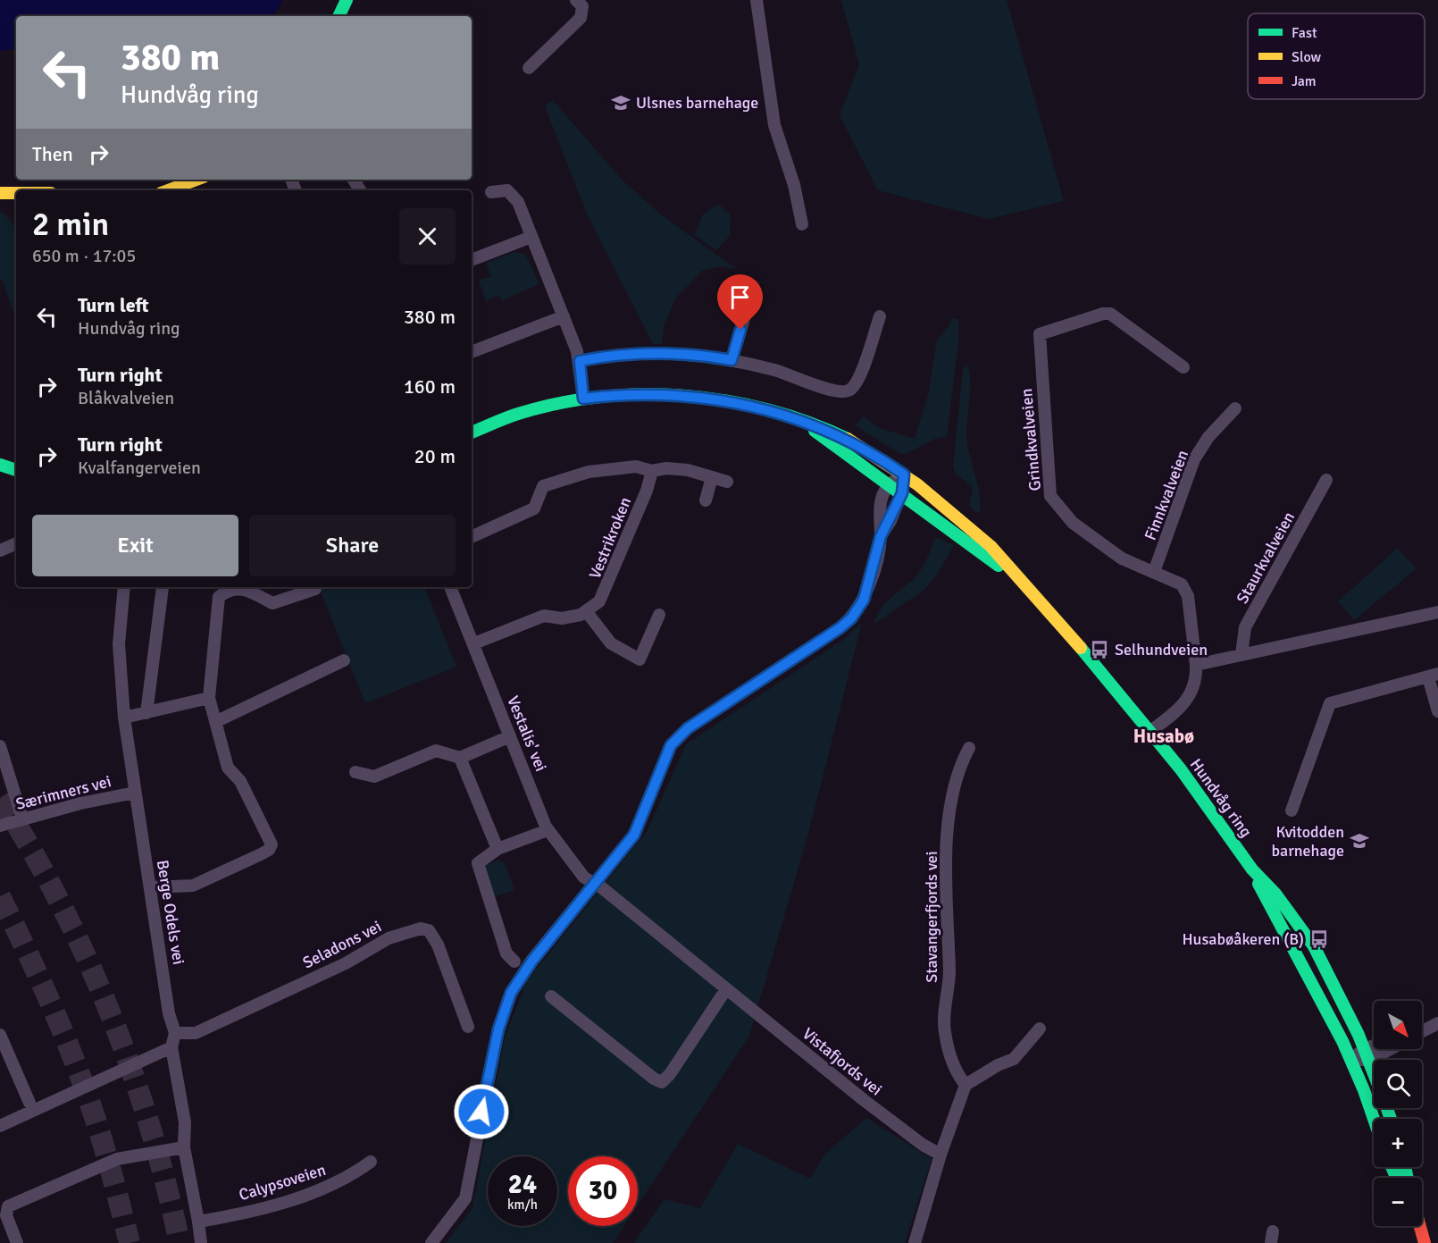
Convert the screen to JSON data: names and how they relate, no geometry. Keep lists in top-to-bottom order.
{
  "streets": {
    "main road": ["Hundvåg ring"],
    "street": [
      "Grindkvalveien",
      "Finnkvalveien",
      "Vestrikroken",
      "Staurkvalveien",
      "Vestalis' vei",
      "Særimners vei",
      "Berge Odels vei",
      "Stavangerfjords vei",
      "Seladons vei",
      "Vistafjords vei",
      "Calypsoveien"
    ]
  },
  "crossings": [
    ["Grindkvalveien", "Finnkvalveien"],
    ["Vestalis' vei", "Vistafjords vei"],
    ["Særimners vei", "Berge Odels vei"],
    ["Berge Odels vei", "Seladons vei"],
    ["Berge Odels vei", "Calypsoveien"]
  ],
  "districts": ["Husabø"],
  "places": {
    "school or university": ["Ulsnes barnehage", "Kvitodden barnehage"],
    "bus stop": ["Selhundveien", "Husabøåkeren (B)"]
  },
  "legend": ["Fast", "Slow", "Jam"],
  "north": "bottom right",
  "page": {
    "turn": ["380 m", "Hundvåg ring"],
    "then": "Then",
    "heading": ["2 min", "650 m · 17:05"],
    "list": [
      {
        "name": "Turn left",
        "note": "Hundvåg ring",
        "value": "380 m"
      },
      {
        "name": "Turn right",
        "note": "Blåkvalveien",
        "value": "160 m"
      },
      {
        "name": "Turn right",
        "note": "Kvalfangerveien",
        "value": "20 m"
      }
    ],
    "buttons": ["Exit", "Share"],
    "map_buttons": ["+", "−"],
    "speed": "24 km/h",
    "limit": "30"
  }
}
